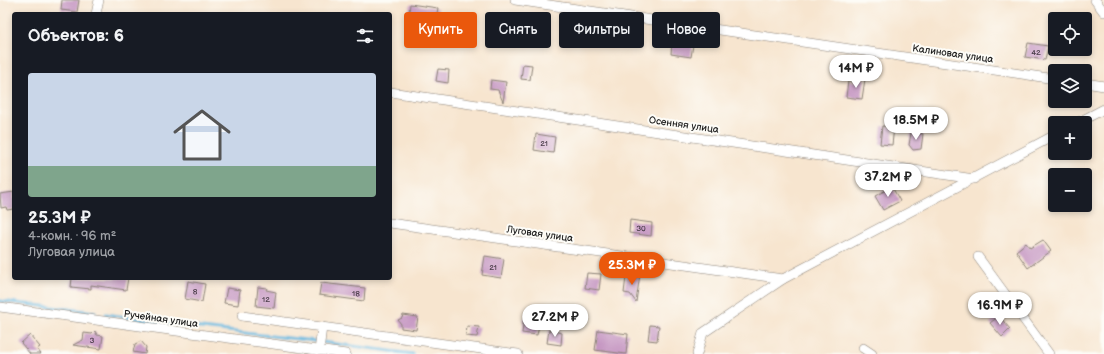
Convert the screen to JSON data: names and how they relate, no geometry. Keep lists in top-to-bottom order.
{
  "streets": {
    "street": [
      "Калиновая улица",
      "Осенняя улица",
      "Луговая улица",
      "Ручейная улица"
    ]
  },
  "house_numbers": [
    "42",
    "21",
    "30",
    "21",
    "8",
    "18",
    "12",
    "3"
  ],
  "page": {
    "map_buttons": ["+", "−"],
    "chip": [
      "Купить",
      "Снять",
      "Фильтры",
      "Новое"
    ],
    "heading": "Объектов: 6",
    "price": [
      "14M ₽",
      "18.5M ₽",
      "37.2M ₽",
      "25.3M ₽",
      "16.9M ₽",
      "27.2M ₽"
    ],
    "list": [
      {
        "name": "25.3M ₽",
        "note": "4-комн. · 96 m² · Луговая улица"
      }
    ]
  }
}
